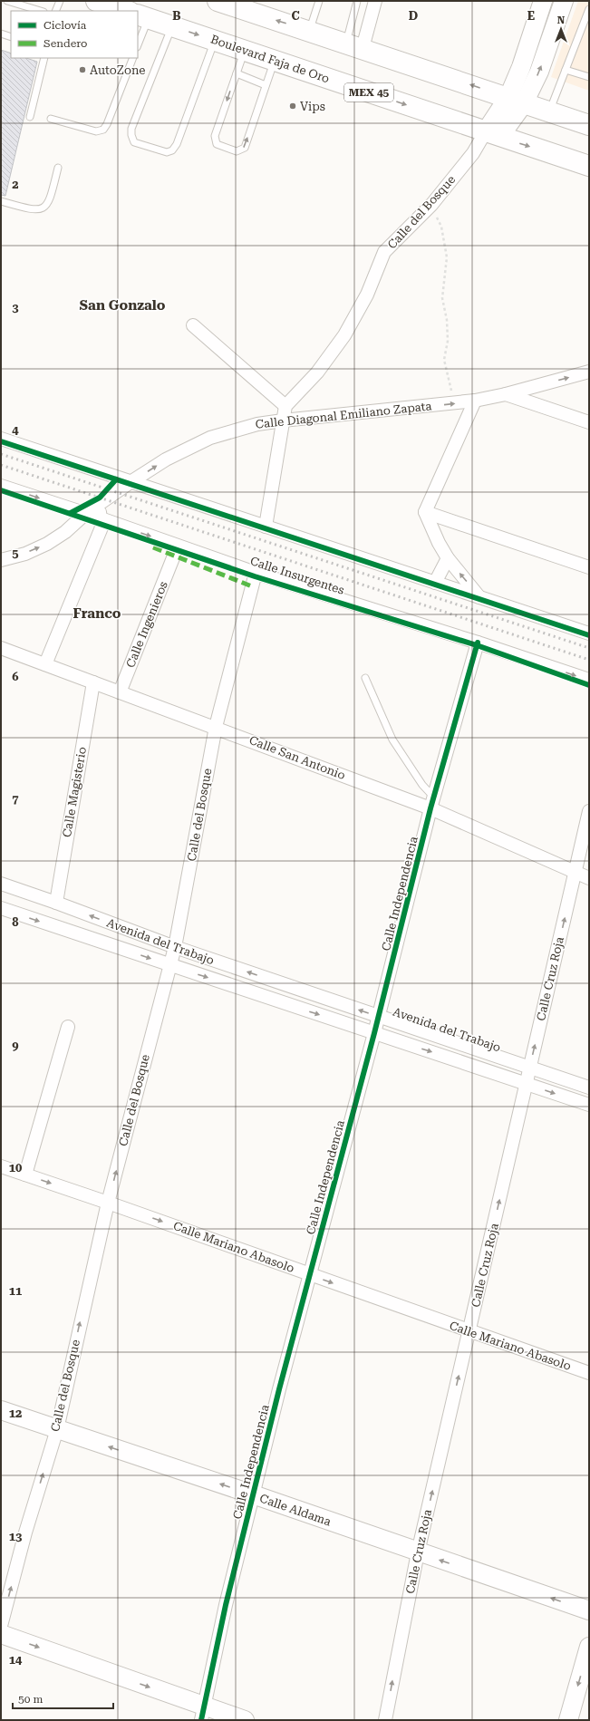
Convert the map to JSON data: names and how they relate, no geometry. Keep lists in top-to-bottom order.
{
  "streets": {
    "main road": ["Boulevard Faja de Oro", "MEX 45"],
    "street": [
      "Calle del Bosque",
      "Calle Diagonal Emiliano Zapata",
      "Calle Insurgentes",
      "Calle Ingenieros",
      "Calle San Antonio",
      "Calle Magisterio",
      "Calle Independencia",
      "Avenida del Trabajo",
      "Calle Cruz Roja",
      "Calle Mariano Abasolo",
      "Calle Aldama"
    ]
  },
  "crossings": [
    ["Boulevard Faja de Oro", "Calle del Bosque"],
    ["Calle del Bosque", "Calle Insurgentes"],
    ["Calle del Bosque", "Calle San Antonio"],
    ["Calle del Bosque", "Avenida del Trabajo"],
    ["Calle del Bosque", "Calle Mariano Abasolo"],
    ["Calle del Bosque", "Calle Aldama"],
    ["Calle Diagonal Emiliano Zapata", "Calle Insurgentes"],
    ["Calle Insurgentes", "Calle Independencia"],
    ["Calle Ingenieros", "Calle San Antonio"],
    ["Calle San Antonio", "Calle Magisterio"],
    ["Calle San Antonio", "Calle Independencia"],
    ["Calle San Antonio", "Calle Cruz Roja"],
    ["Calle Magisterio", "Avenida del Trabajo"],
    ["Calle Independencia", "Avenida del Trabajo"],
    ["Calle Independencia", "Calle Mariano Abasolo"],
    ["Calle Independencia", "Calle Aldama"],
    ["Avenida del Trabajo", "Calle Cruz Roja"],
    ["Calle Cruz Roja", "Calle Mariano Abasolo"],
    ["Calle Cruz Roja", "Calle Aldama"]
  ],
  "one_way": [
    "Calle del Bosque",
    "Calle Diagonal Emiliano Zapata",
    "Calle Cruz Roja",
    "Calle Mariano Abasolo",
    "Calle Aldama"
  ],
  "districts": ["San Gonzalo", "Franco"],
  "places": ["AutoZone", "Vips"],
  "legend": ["Ciclovía", "Sendero"],
  "scale_bar": "50 m",
  "north": "top",
  "grid": {
    "columns": [
      "B",
      "C",
      "D",
      "E"
    ],
    "rows": [
      "2",
      "3",
      "4",
      "5",
      "6",
      "7",
      "8",
      "9",
      "10",
      "11",
      "12",
      "13",
      "14"
    ]
  }
}
